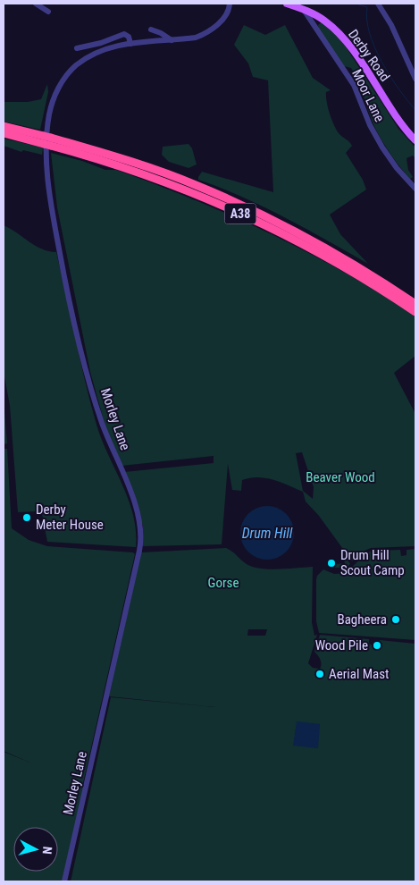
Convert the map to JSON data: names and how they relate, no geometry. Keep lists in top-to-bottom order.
{
  "streets": {
    "highway": ["A38"],
    "main road": ["Derby Road"],
    "street": ["Moor Lane", "Morley Lane"]
  },
  "crossings": [
    ["Derby Road", "Moor Lane"]
  ],
  "water": ["Drum Hill"],
  "parks": ["Beaver Wood", "Gorse"],
  "places": [
    "Derby Meter House",
    "Drum Hill Scout Camp",
    "Bagheera",
    "Wood Pile",
    "Aerial Mast"
  ],
  "north": "right"
}
